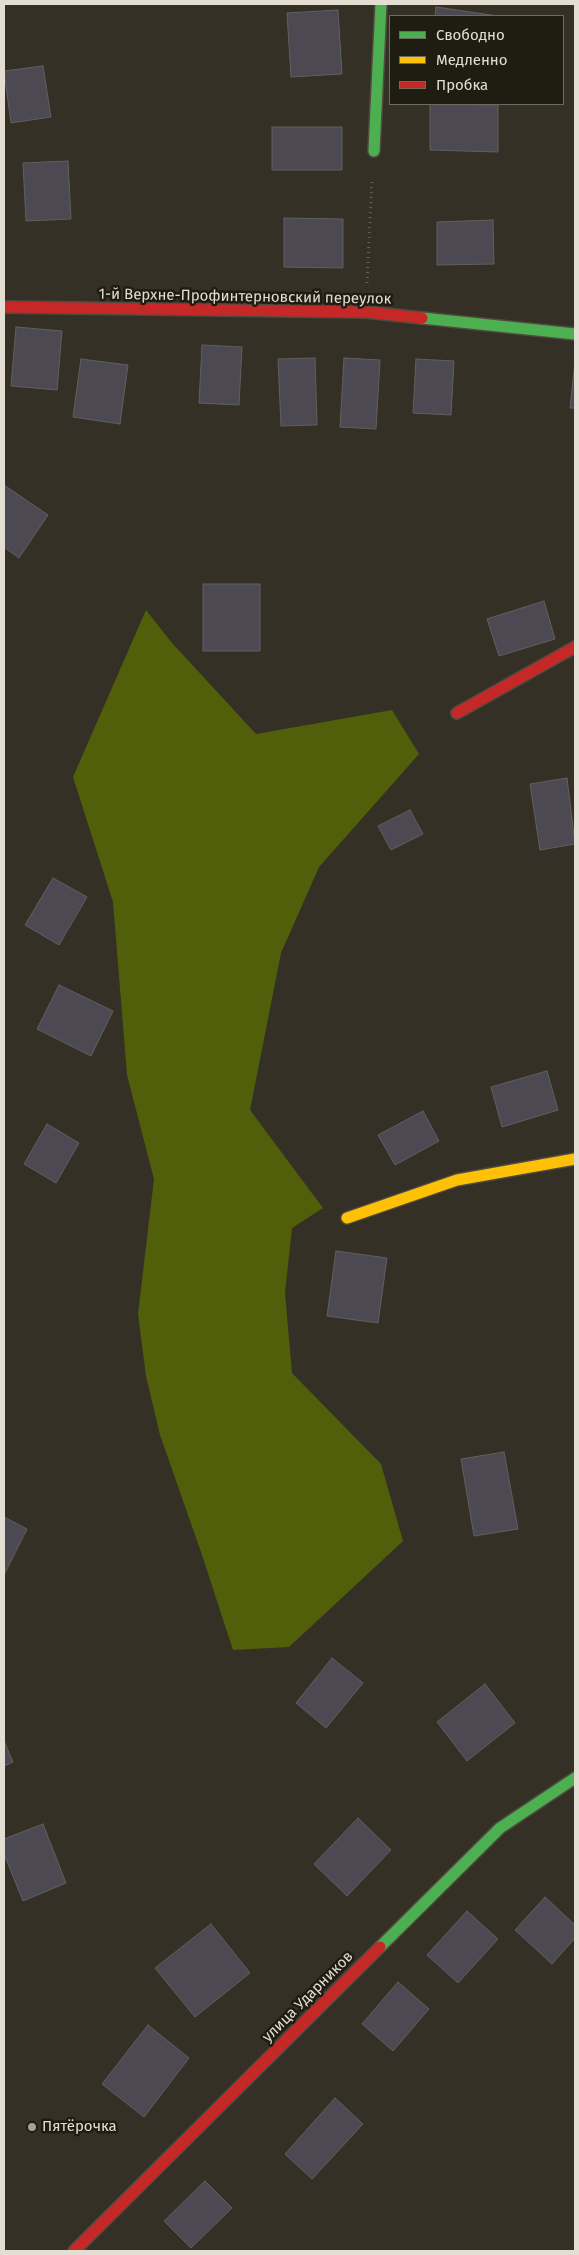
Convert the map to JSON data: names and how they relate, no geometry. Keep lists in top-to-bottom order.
{
  "streets": {
    "street": ["1-й Верхне-Профинтерновский переулок", "улица Ударников"]
  },
  "places": ["Пятёрочка"],
  "legend": ["Свободно", "Медленно", "Пробка"]
}
